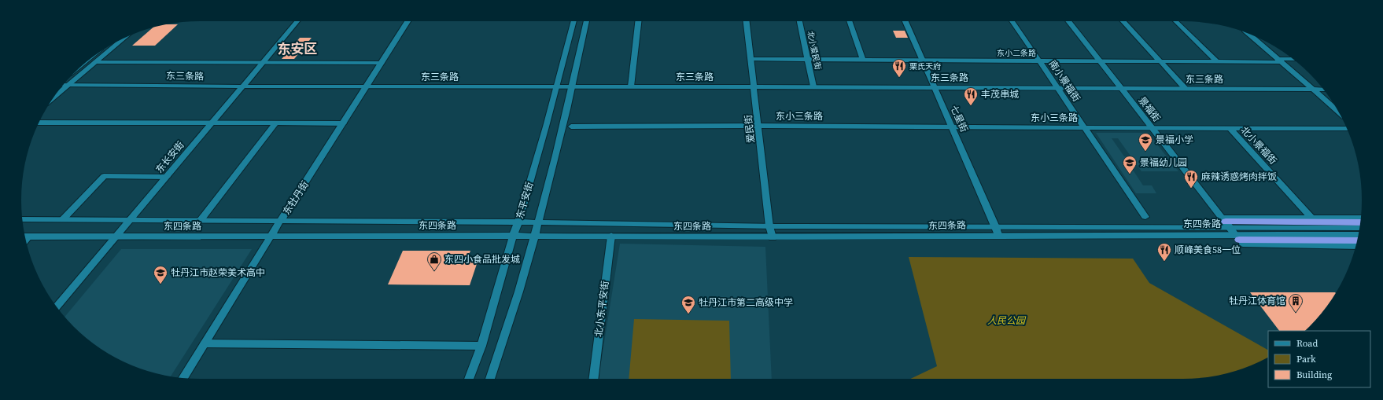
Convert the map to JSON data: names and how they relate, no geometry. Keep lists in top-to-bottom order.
{
  "streets": {
    "street": [
      "北小爱民街",
      "东小二条路",
      "东三条路",
      "南小景福街",
      "景福街",
      "东小三条路",
      "七星街",
      "爱民街",
      "北小景福街",
      "东长安街",
      "东牡丹街",
      "东平安街",
      "东四条路",
      "北小东平安街"
    ]
  },
  "crossings": [
    ["北小爱民街", "东小二条路"],
    ["北小爱民街", "东三条路"],
    ["东小二条路", "南小景福街"],
    ["东小二条路", "景福街"],
    ["东小二条路", "七星街"],
    ["东小二条路", "爱民街"],
    ["东三条路", "南小景福街"],
    ["东三条路", "景福街"],
    ["东三条路", "七星街"],
    ["东三条路", "爱民街"],
    ["东三条路", "东长安街"],
    ["东三条路", "东牡丹街"],
    ["东三条路", "东平安街"],
    ["南小景福街", "东小三条路"],
    ["景福街", "东小三条路"],
    ["景福街", "东四条路"],
    ["东小三条路", "七星街"],
    ["东小三条路", "爱民街"],
    ["东小三条路", "北小景福街"],
    ["七星街", "东四条路"],
    ["爱民街", "东四条路"],
    ["东长安街", "东四条路"],
    ["东牡丹街", "东四条路"],
    ["东平安街", "东四条路"],
    ["东四条路", "北小东平安街"]
  ],
  "districts": ["东安区"],
  "parks": ["人民公园"],
  "places": {
    "restaurant": [
      "栗氏天府",
      "丰茂串城",
      "麻辣诱惑烤肉拌饭",
      "顺峰美食58一位"
    ],
    "school or university": [
      "景福小学",
      "景福幼儿园",
      "牡丹江市赵荣美术高中",
      "牡丹江市第二高级中学"
    ],
    "shop": ["东四小食品批发城"],
    "building": ["牡丹江体育馆"]
  },
  "legend": ["Road", "Park", "Building"]
}
